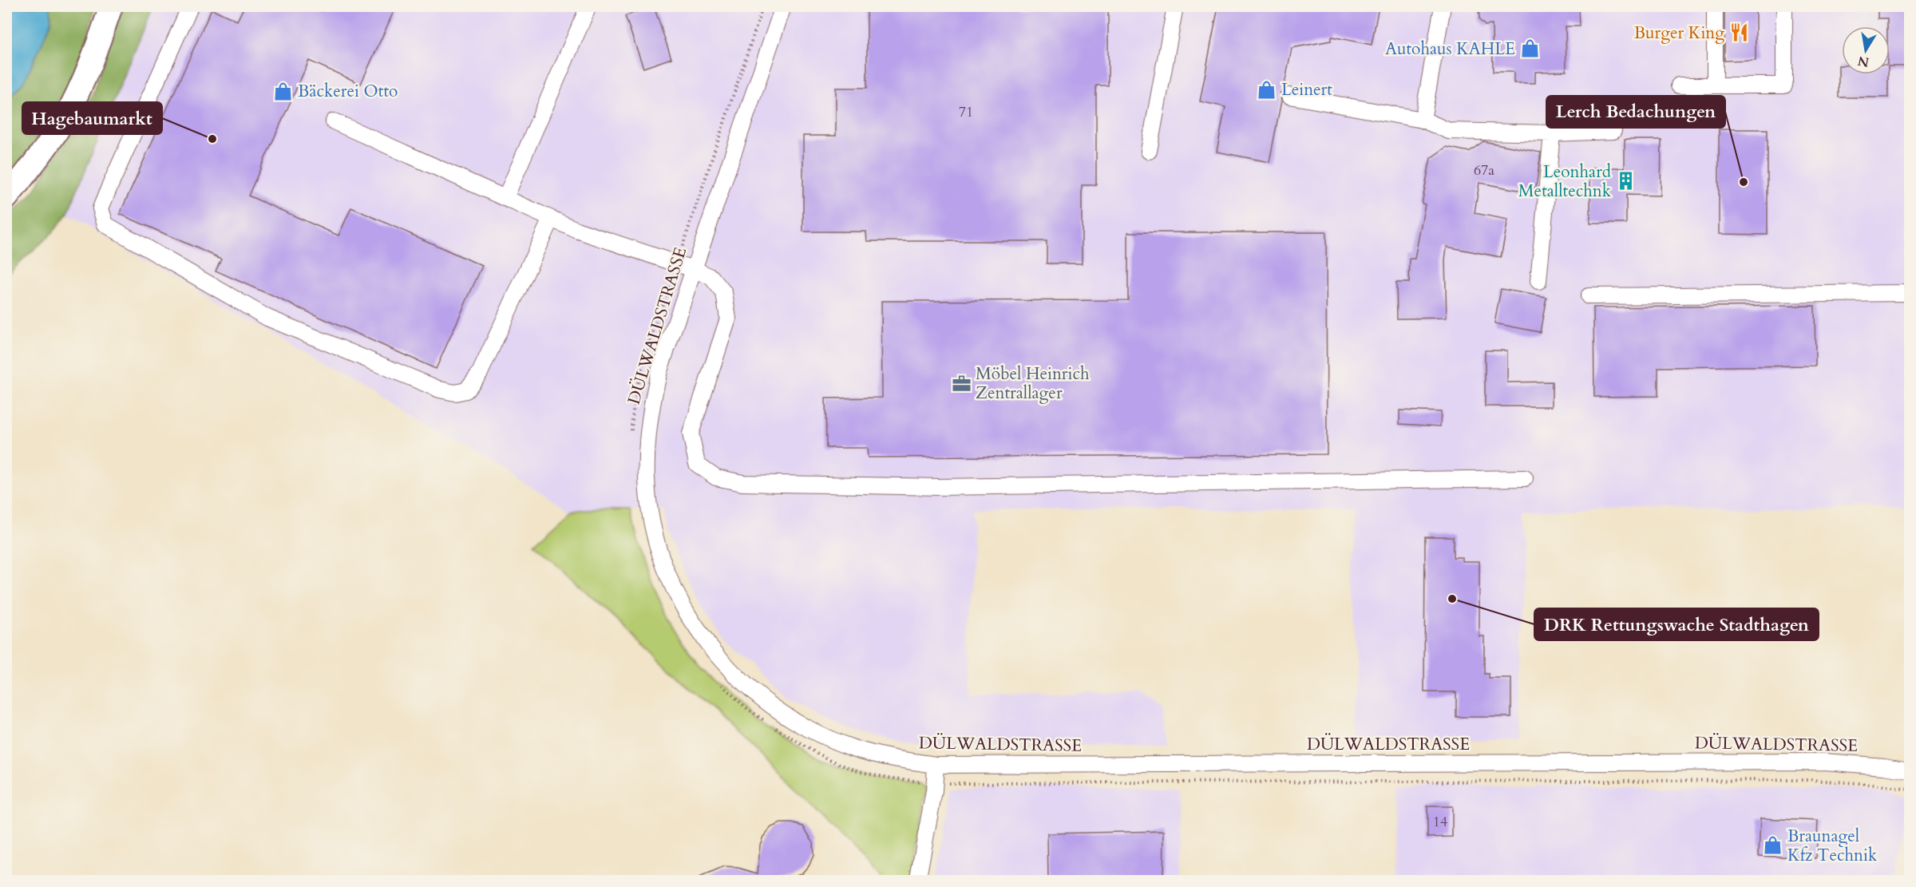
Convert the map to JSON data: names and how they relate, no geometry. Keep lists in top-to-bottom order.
{
  "streets": {
    "street": ["DÜLWALDSTRASSE"]
  },
  "places": {
    "restaurant": ["Burger King"],
    "shop": [
      "Autohaus KAHLE",
      "Leinert",
      "Bäckerei Otto",
      "Braunagel Kfz Technik"
    ],
    "other": ["Hagebaumarkt", "Lerch Bedachungen", "DRK Rettungswache Stadthagen"],
    "building": ["Leonhard Metalltechnk"],
    "office": ["Möbel Heinrich Zentrallager"]
  },
  "house_numbers": ["71", "67a", "14"],
  "north": "bottom"
}
